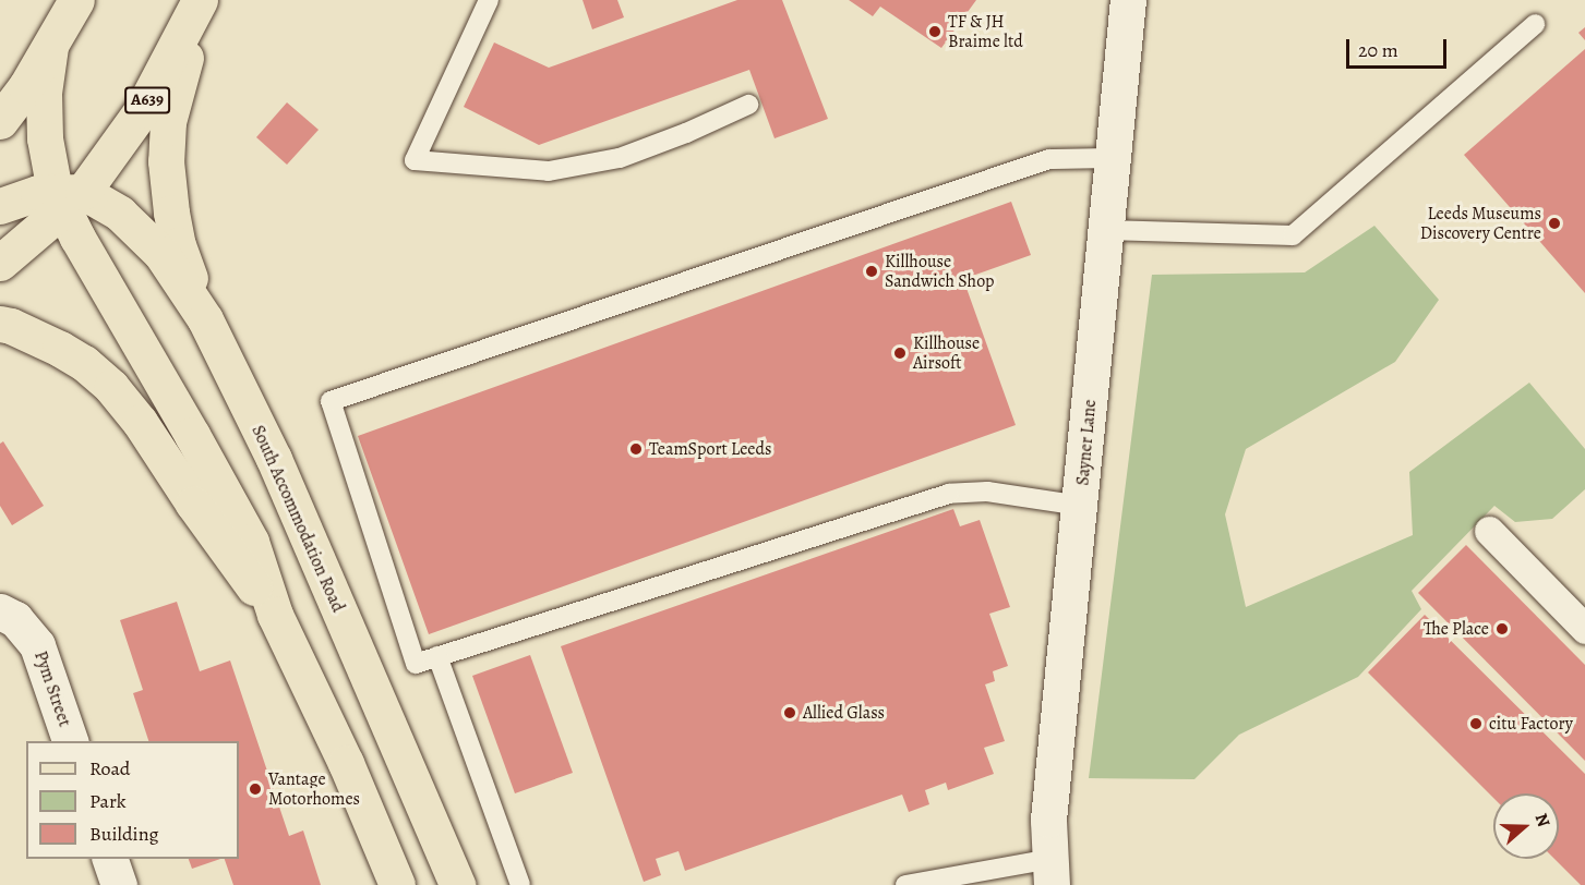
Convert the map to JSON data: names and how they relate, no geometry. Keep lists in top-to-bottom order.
{
  "streets": {
    "main road": ["A639", "South Accommodation Road"],
    "street": ["Sayner Lane", "Pym Street"]
  },
  "crossings": [
    ["A639", "South Accommodation Road"]
  ],
  "places": [
    "TF & JH Braime ltd",
    "Leeds Museums Discovery Centre",
    "Killhouse Sandwich Shop",
    "Killhouse Airsoft",
    "TeamSport Leeds",
    "The Place",
    "Allied Glass",
    "citu Factory",
    "Vantage Motorhomes"
  ],
  "legend": ["Road", "Park", "Building"],
  "scale_bar": "20 m",
  "north": "right"
}
